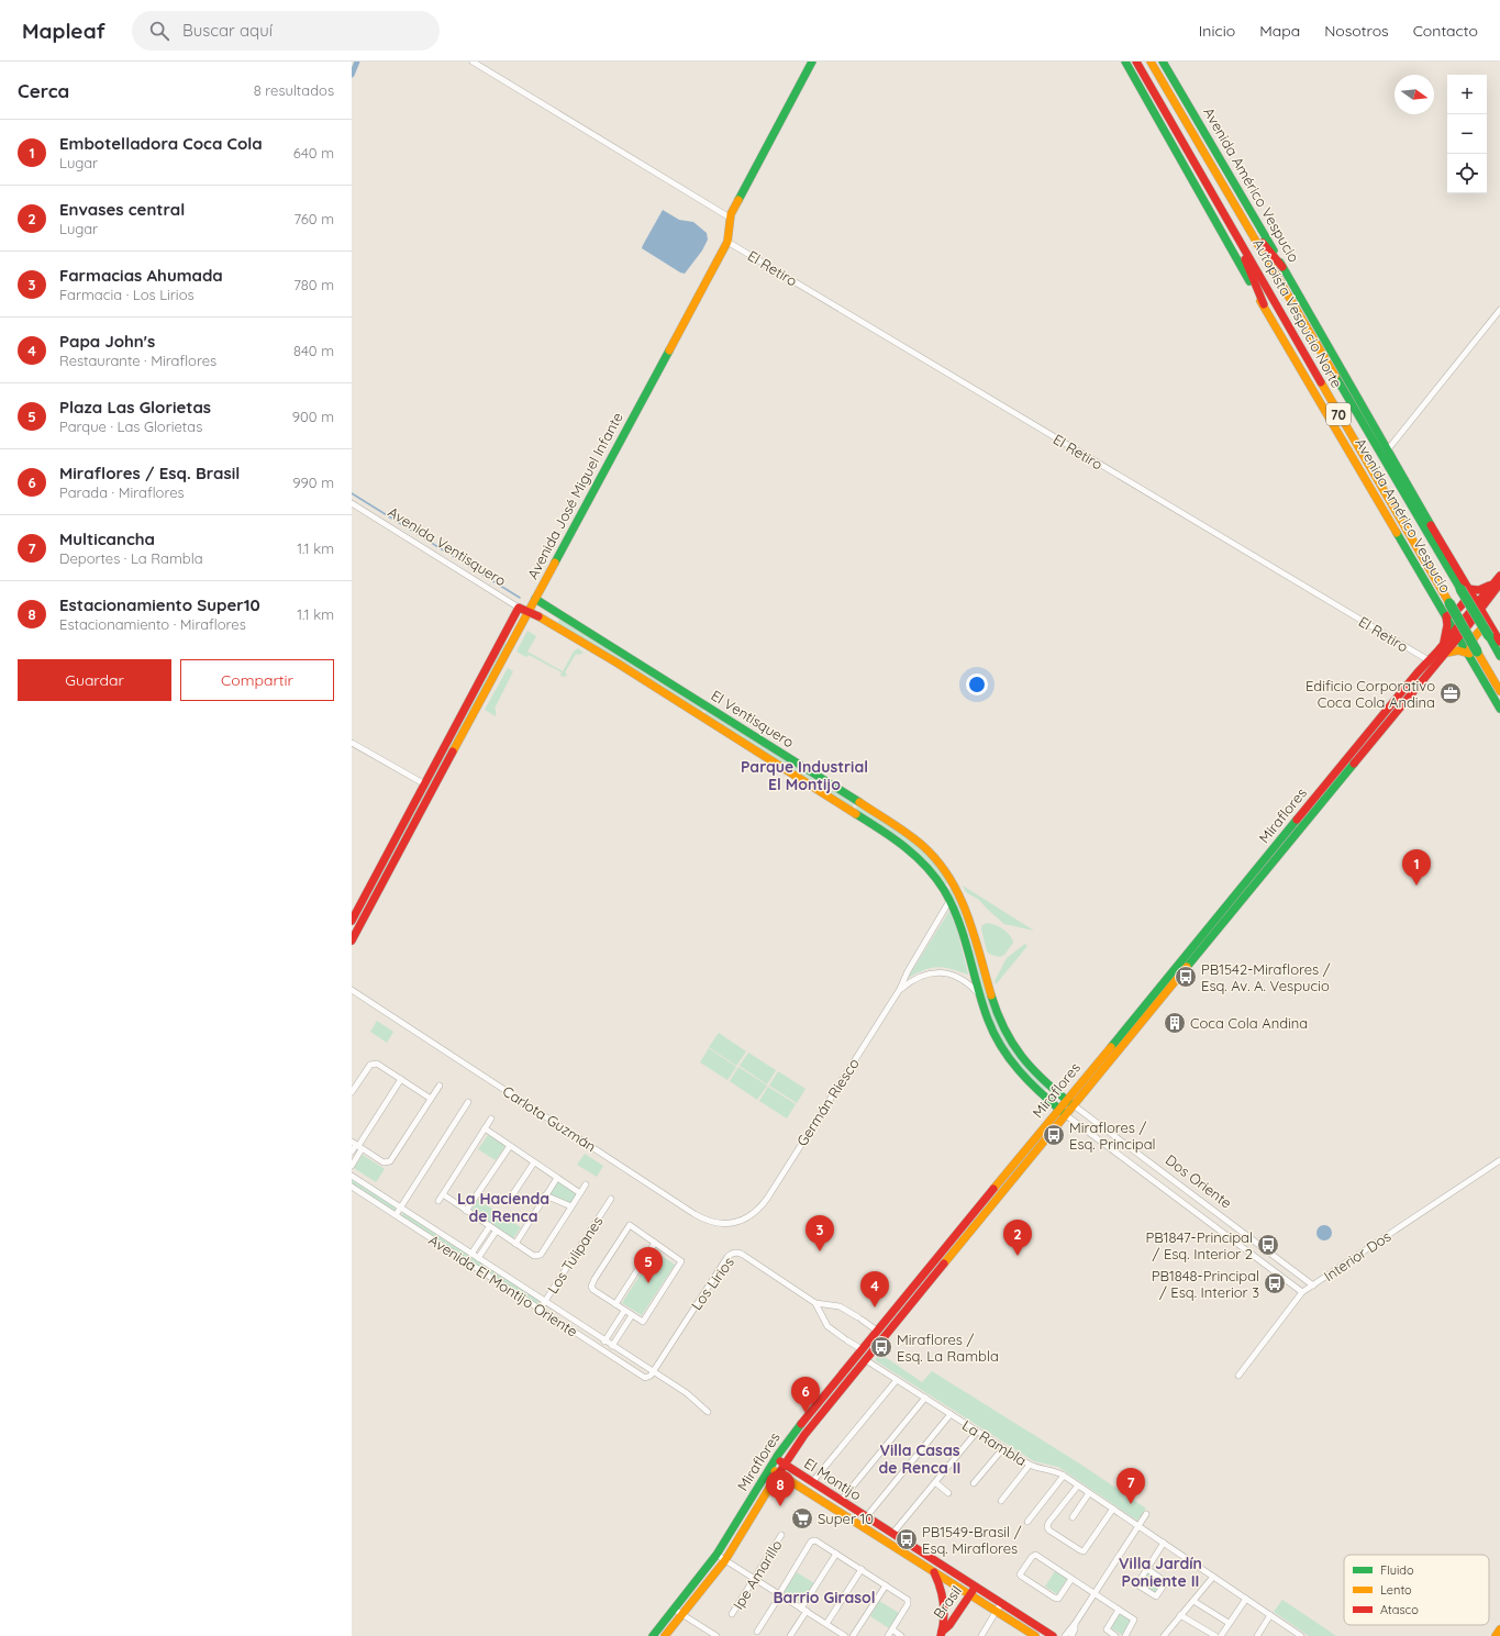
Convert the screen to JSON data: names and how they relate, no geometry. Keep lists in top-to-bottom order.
{
  "streets": {
    "main road": [
      "Avenida Américo Vespucio",
      "Autopista Vespucio Norte",
      "70",
      "Avenida José Miguel Infante",
      "Avenida Ventisquero",
      "El Ventisquero",
      "Miraflores",
      "El Montijo",
      "Brasil"
    ],
    "street": [
      "El Retiro",
      "Germán Riesco",
      "Carlota Guzmán",
      "Dos Oriente",
      "Los Tulipanes",
      "Interior Dos",
      "Los Lirios",
      "Avenida El Montijo Oriente",
      "La Rambla",
      "Ipe Amarillo"
    ]
  },
  "crossings": [
    ["Avenida Américo Vespucio", "Autopista Vespucio Norte"],
    ["Avenida Américo Vespucio", "Miraflores"],
    ["El Retiro", "Avenida José Miguel Infante"],
    ["El Retiro", "Miraflores"],
    ["Avenida José Miguel Infante", "Avenida Ventisquero"],
    ["Avenida José Miguel Infante", "El Ventisquero"],
    ["Avenida Ventisquero", "El Ventisquero"],
    ["El Ventisquero", "Miraflores"],
    ["El Ventisquero", "Germán Riesco"],
    ["El Ventisquero", "Dos Oriente"],
    ["Miraflores", "Dos Oriente"],
    ["Miraflores", "La Rambla"],
    ["Miraflores", "El Montijo"],
    ["Germán Riesco", "Carlota Guzmán"],
    ["Dos Oriente", "Interior Dos"],
    ["Los Tulipanes", "Avenida El Montijo Oriente"],
    ["Los Lirios", "Avenida El Montijo Oriente"],
    ["El Montijo", "Brasil"]
  ],
  "districts": [
    "Parque Industrial El Montijo",
    "La Hacienda de Renca",
    "Villa Casas de Renca II",
    "Villa Jardín Poniente II",
    "Barrio Girasol"
  ],
  "places": {
    "office": ["Edificio Corporativo Coca Cola Andina"],
    "bus stop": [
      "PB1542-Miraflores / Esq. Av. A. Vespucio",
      "Miraflores / Esq. Principal",
      "PB1847-Principal / Esq. Interior 2",
      "PB1848-Principal / Esq. Interior 3",
      "Miraflores / Esq. La Rambla",
      "PB1549-Brasil / Esq. Miraflores"
    ],
    "building": ["Coca Cola Andina"],
    "supermarket": ["Super 10"]
  },
  "legend": ["Fluido", "Lento", "Atasco"],
  "north": "right",
  "page": {
    "header": "Mapleaf",
    "search": "Buscar aquí",
    "nav": [
      "Inicio",
      "Mapa",
      "Nosotros",
      "Contacto"
    ],
    "heading": ["Cerca", "8 resultados"],
    "map_buttons": ["+", "−"],
    "list": [
      {
        "mark": "1",
        "name": "Embotelladora Coca Cola",
        "note": "Lugar",
        "value": "640 m"
      },
      {
        "mark": "2",
        "name": "Envases central",
        "note": "Lugar",
        "value": "760 m"
      },
      {
        "mark": "3",
        "name": "Farmacias Ahumada",
        "note": "Farmacia · Los Lirios",
        "value": "780 m"
      },
      {
        "mark": "4",
        "name": "Papa John's",
        "note": "Restaurante · Miraflores",
        "value": "840 m"
      },
      {
        "mark": "5",
        "name": "Plaza Las Glorietas",
        "note": "Parque · Las Glorietas",
        "value": "900 m"
      },
      {
        "mark": "6",
        "name": "Miraflores / Esq. Brasil",
        "note": "Parada · Miraflores",
        "value": "990 m"
      },
      {
        "mark": "7",
        "name": "Multicancha",
        "note": "Deportes · La Rambla",
        "value": "1.1 km"
      },
      {
        "mark": "8",
        "name": "Estacionamiento Super10",
        "note": "Estacionamiento · Miraflores",
        "value": "1.1 km"
      }
    ],
    "buttons": ["Guardar", "Compartir"],
    "pins": [
      "1",
      "3",
      "2",
      "5",
      "4",
      "6",
      "7",
      "8"
    ]
  }
}
